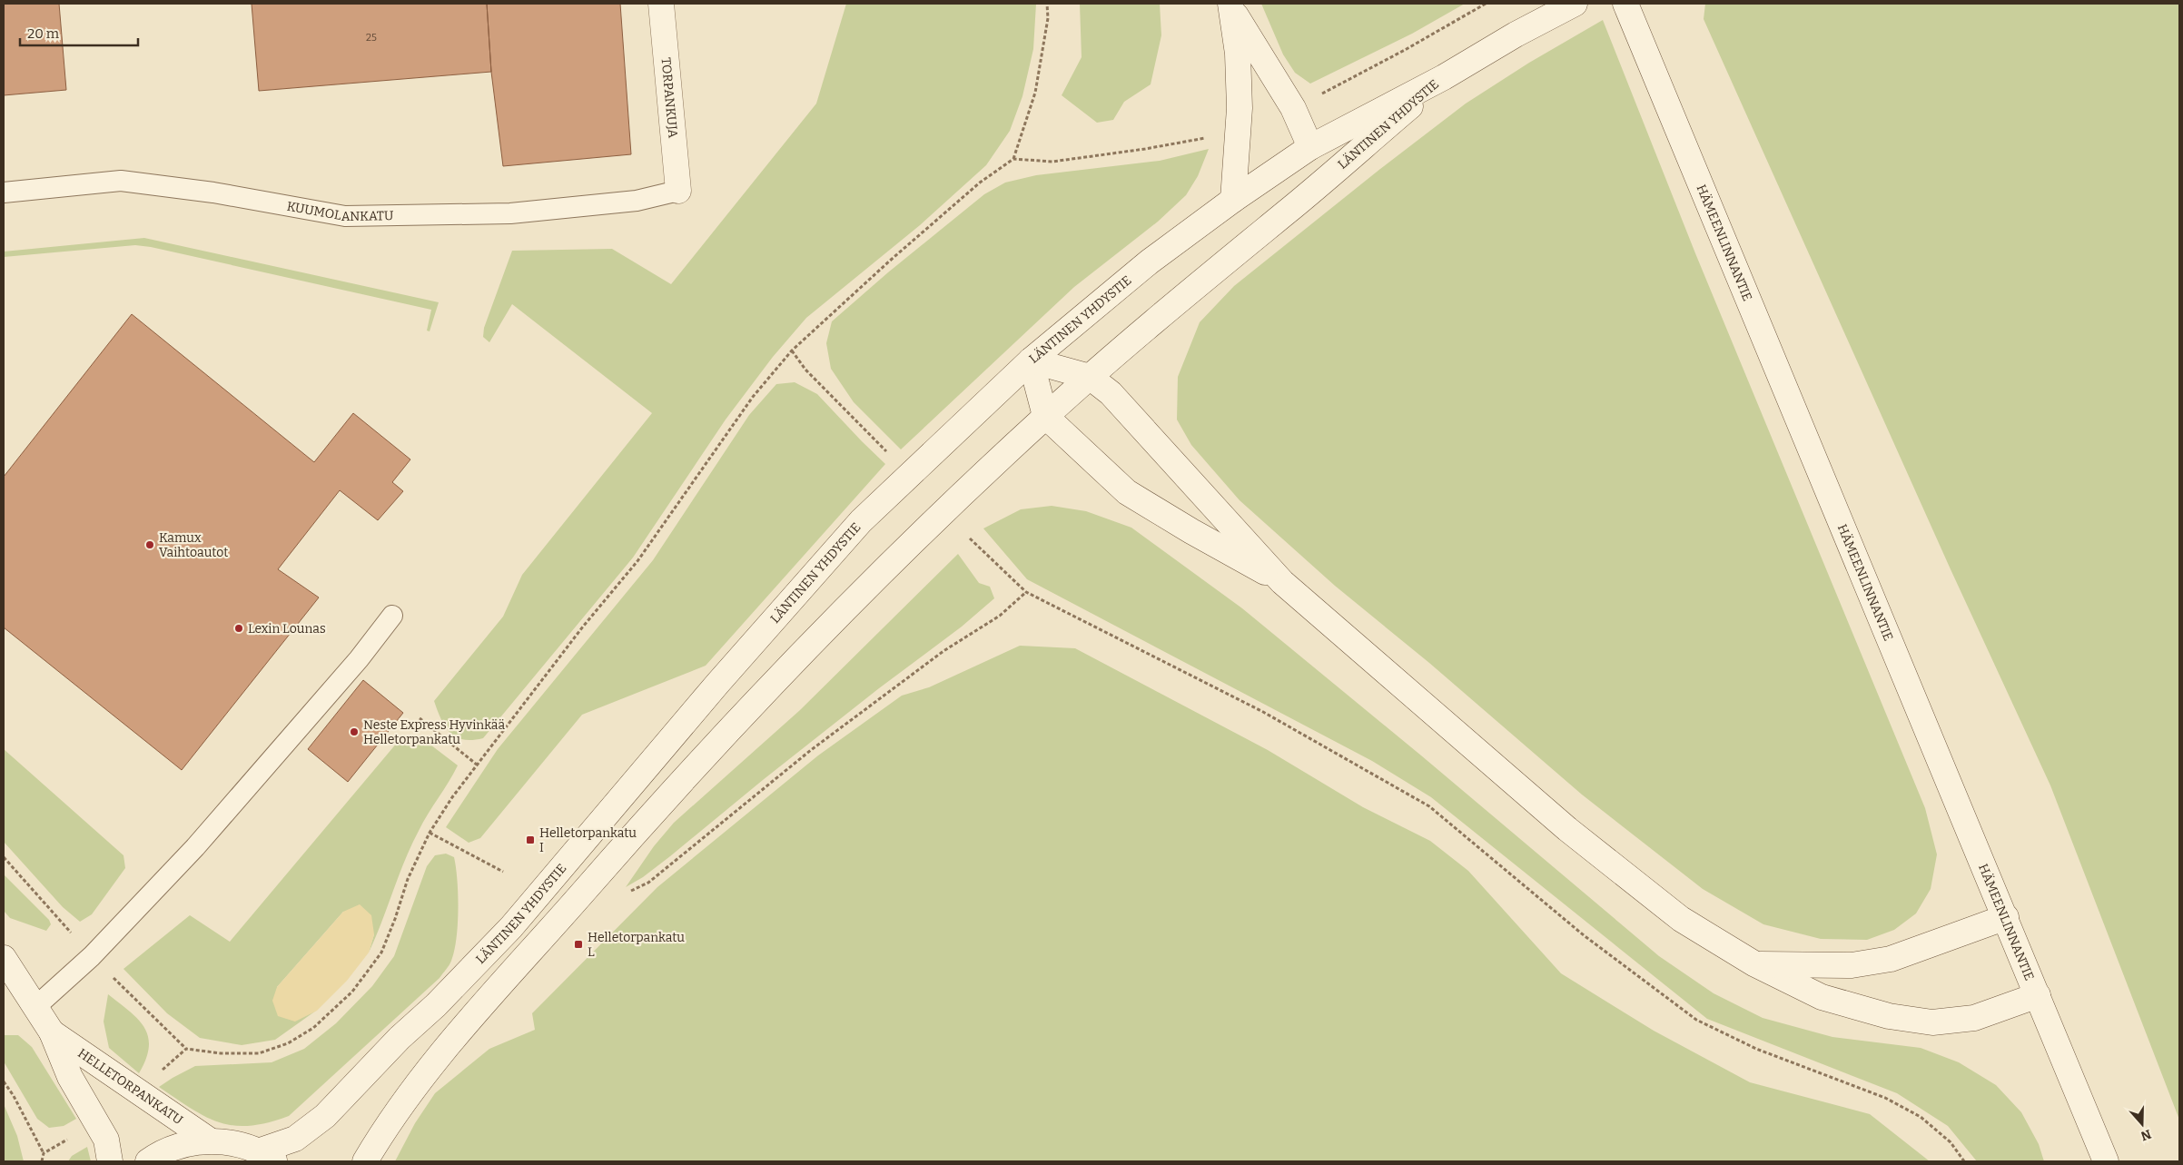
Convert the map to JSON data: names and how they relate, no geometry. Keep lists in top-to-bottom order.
{
  "streets": {
    "main road": [
      "TORPANKUJA",
      "LÄNTINEN YHDYSTIE",
      "HÄMEENLINNANTIE",
      "HELLETORPANKATU"
    ],
    "lane": ["KUUMOLANKATU"]
  },
  "crossings": [
    ["TORPANKUJA", "KUUMOLANKATU"]
  ],
  "places": {
    "other": ["Kamux Vaihtoautot", "Lexin Lounas", "Neste Express Hyvinkää Helletorpankatu"],
    "transit": ["Helletorpankatu I", "Helletorpankatu L"]
  },
  "house_numbers": ["25"],
  "scale_bar": "20 m",
  "north": "bottom"
}
